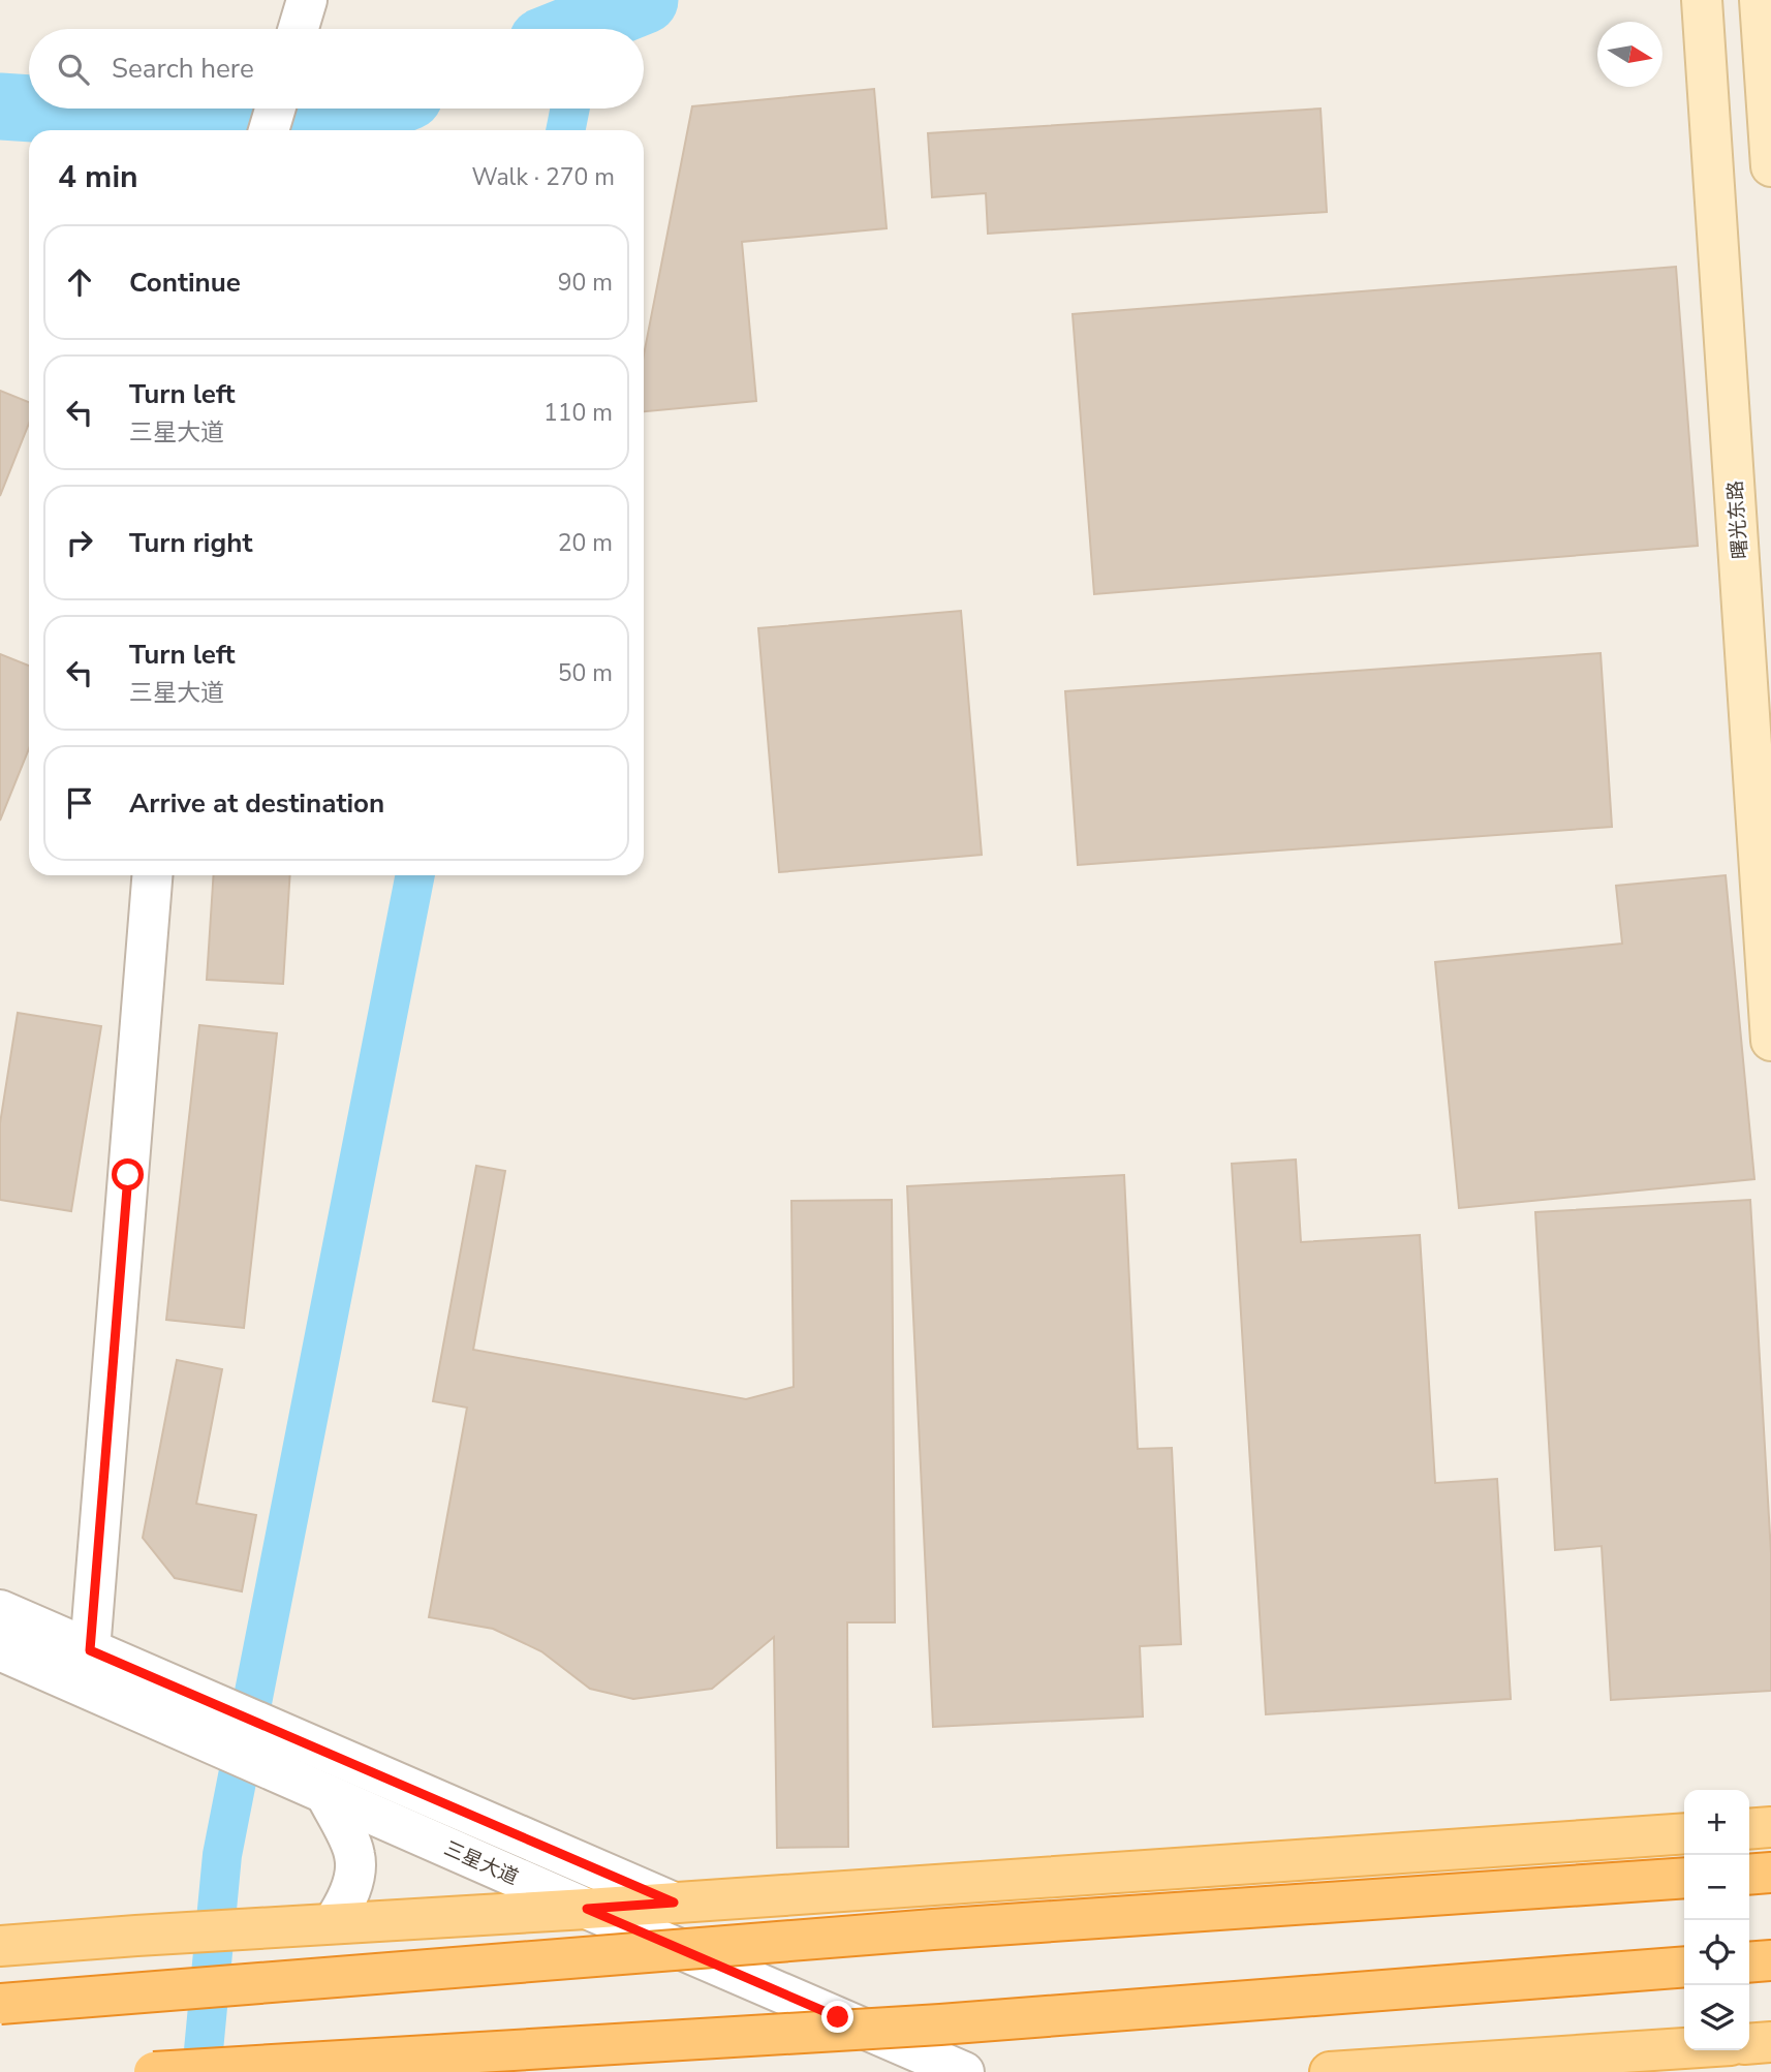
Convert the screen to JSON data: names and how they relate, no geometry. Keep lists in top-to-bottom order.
{
  "streets": {
    "main road": ["曙光东路"],
    "street": ["三星大道"]
  },
  "north": "right",
  "page": {
    "search": "Search here",
    "heading": ["4 min", "Walk · 270 m"],
    "list": [
      ["Continue", "90 m"],
      ["Turn left", "三星大道", "110 m"],
      ["Turn right", "20 m"],
      ["Turn left", "三星大道", "50 m"],
      "Arrive at destination"
    ],
    "map_buttons": ["+", "−"]
  }
}
